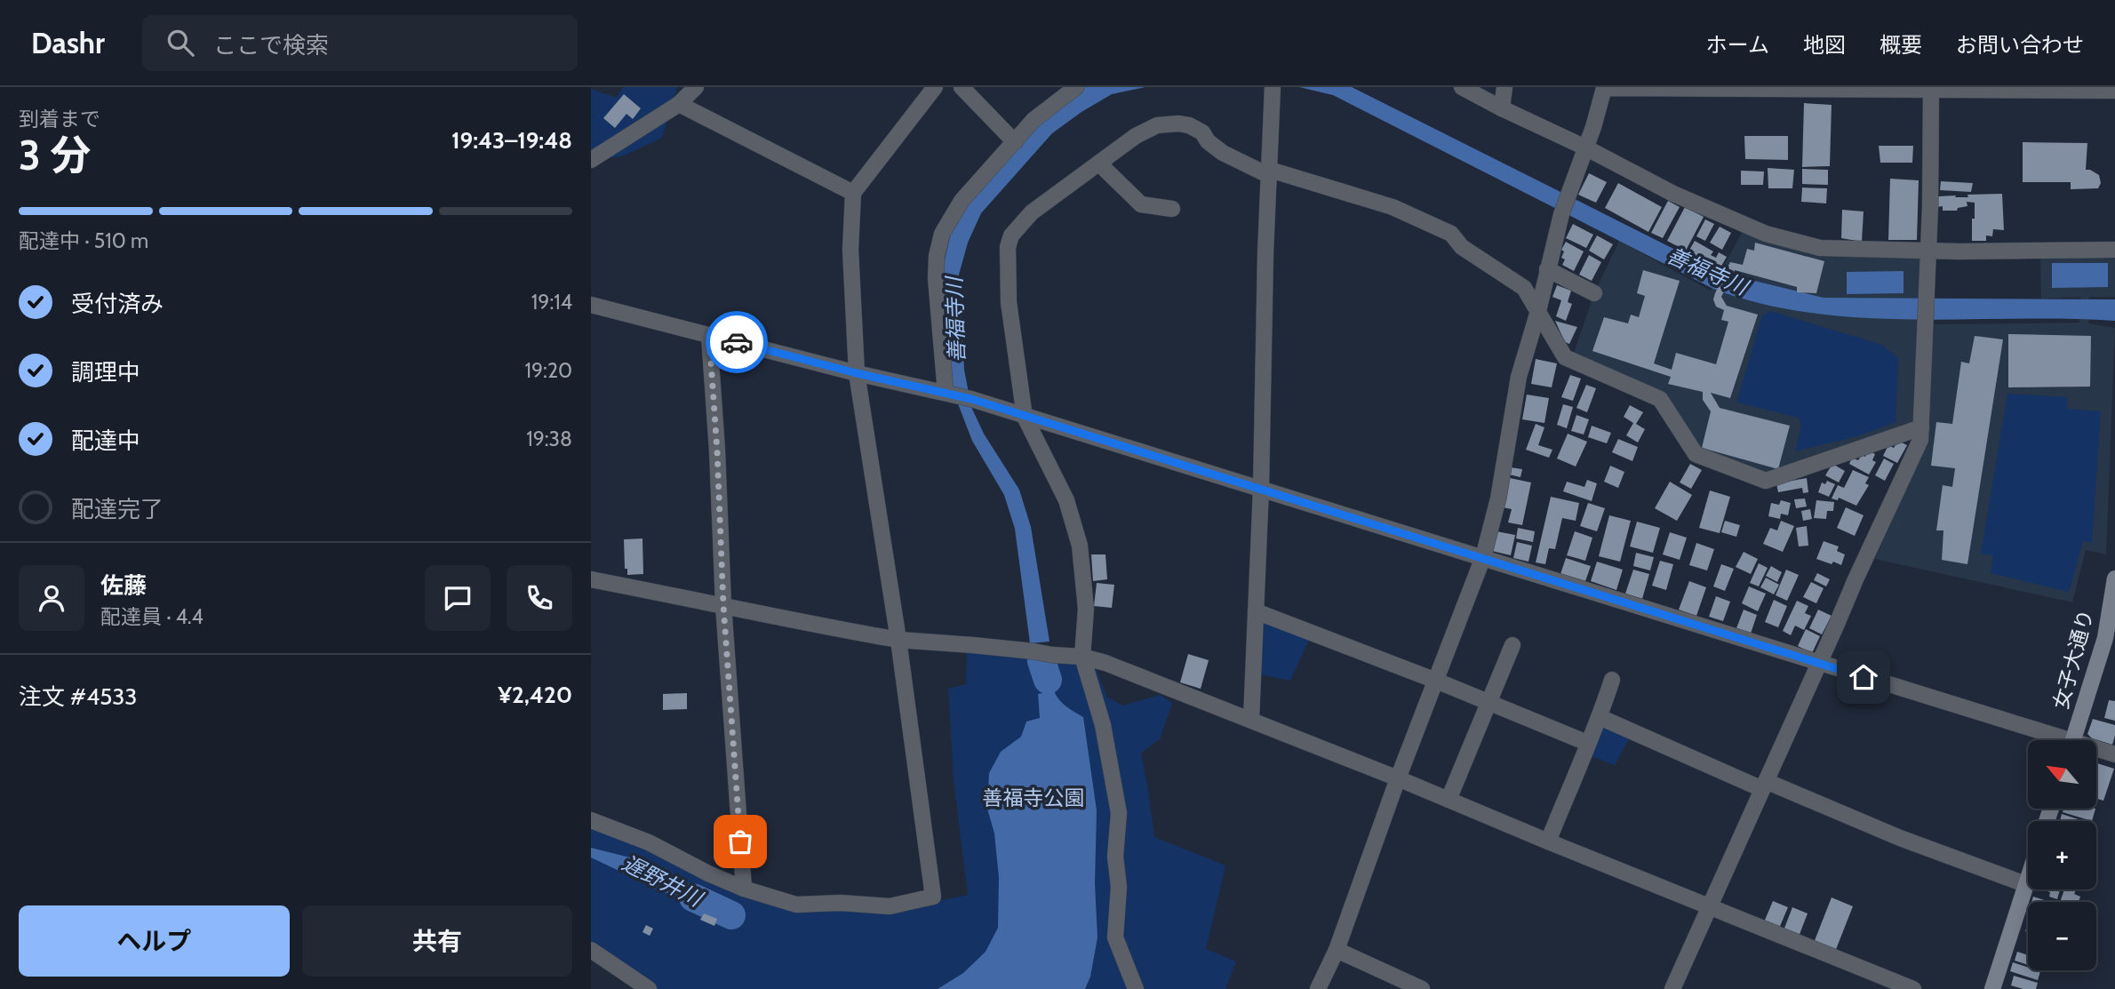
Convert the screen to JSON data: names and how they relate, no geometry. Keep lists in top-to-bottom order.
{
  "streets": {
    "main road": ["女子大通り"]
  },
  "water": ["善福寺川", "遅野井川"],
  "parks": ["善福寺公園"],
  "north": "top left",
  "page": {
    "header": "Dashr",
    "search": "ここで検索",
    "nav": [
      "ホーム",
      "地図",
      "概要",
      "お問い合わせ"
    ],
    "heading": ["3 分", "到着まで", "19:43–19:48"],
    "panel": [
      "佐藤",
      "配達員 · 4.4",
      "注文 #4533",
      "¥2,420"
    ],
    "bar": "配達中 · 510 m",
    "list": [
      ["受付済み", "19:14"],
      ["調理中", "19:20"],
      ["配達中", "19:38"],
      "配達完了"
    ],
    "map_buttons": ["+", "−"],
    "buttons": ["ヘルプ", "共有"]
  }
}
